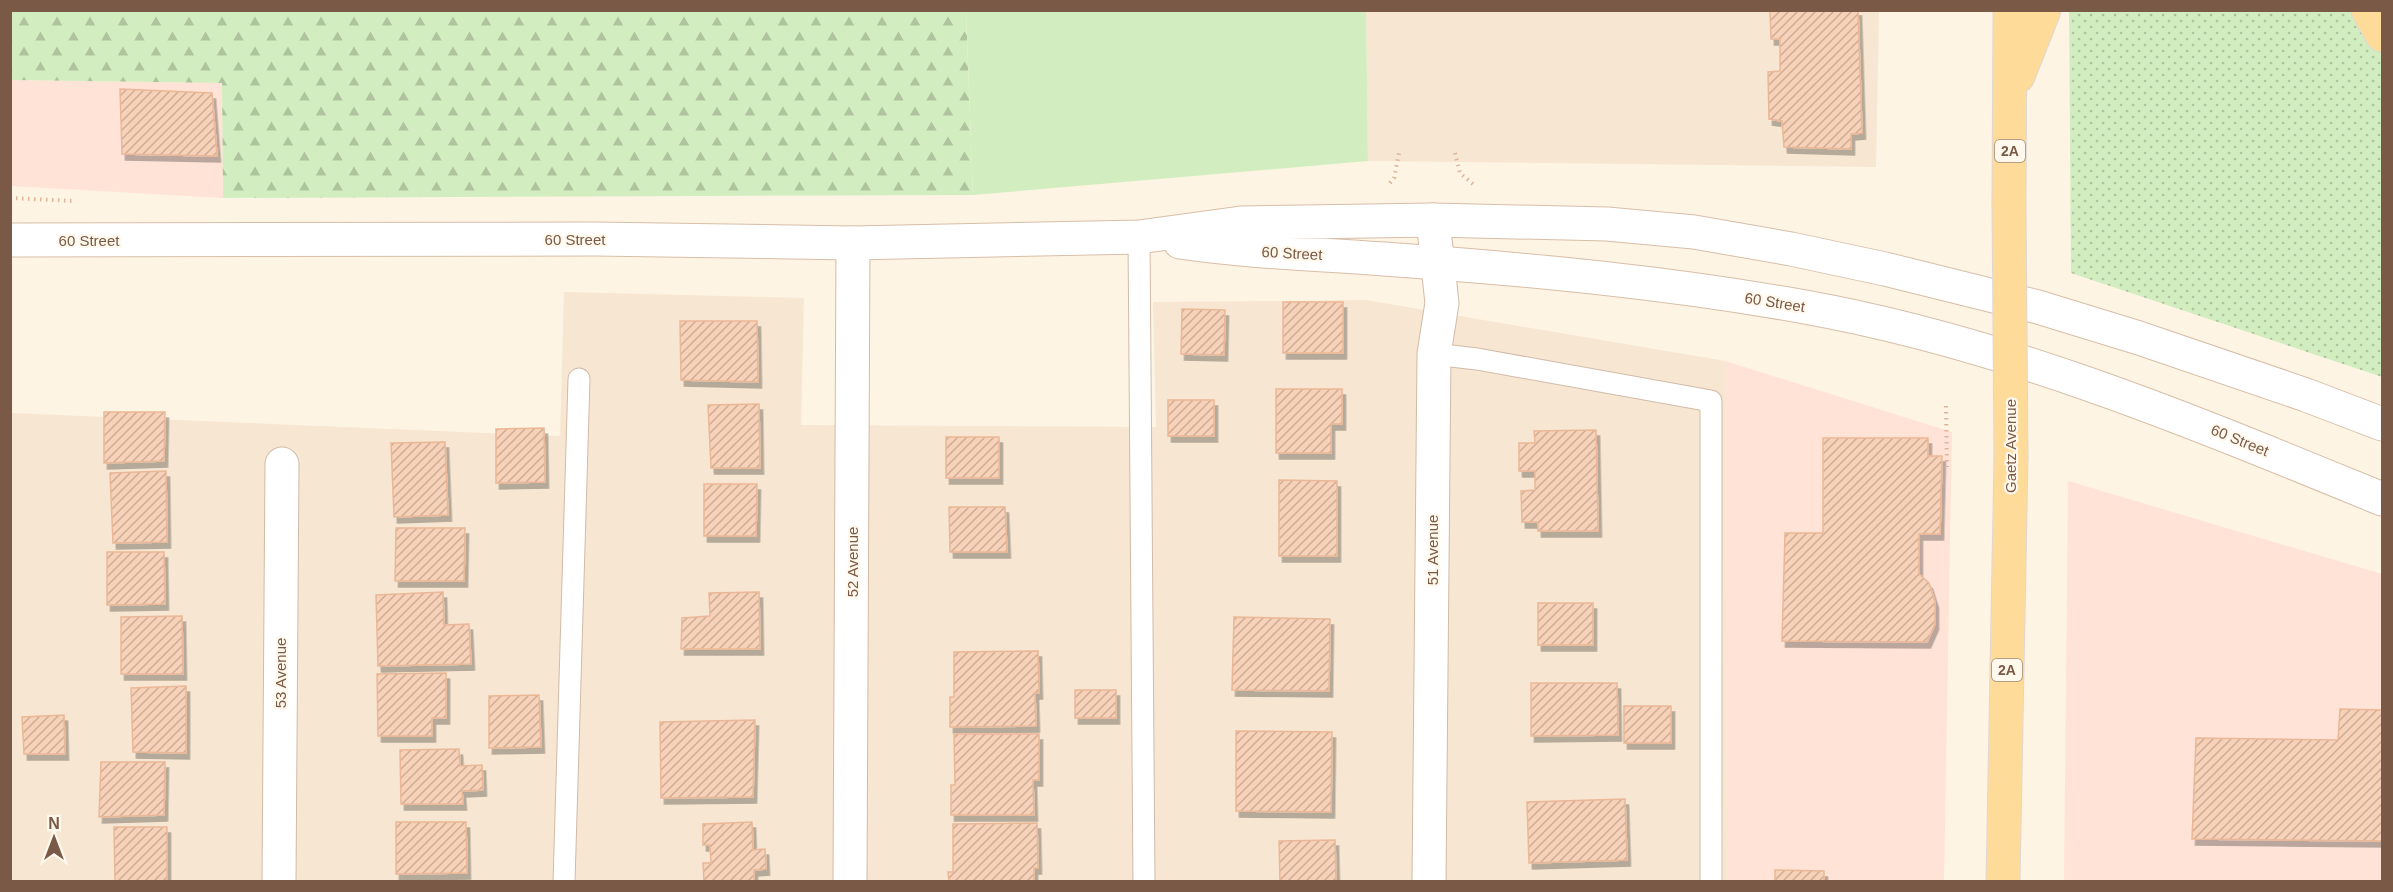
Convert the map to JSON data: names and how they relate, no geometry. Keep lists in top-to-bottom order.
{
  "streets": {
    "main road": [
      "2A",
      "60 Street",
      "Gaetz Avenue",
      "51 Avenue",
      "52 Avenue",
      "53 Avenue"
    ]
  },
  "crossings": [
    ["60 Street", "51 Avenue"],
    ["60 Street", "52 Avenue"]
  ],
  "north": "top"
}
